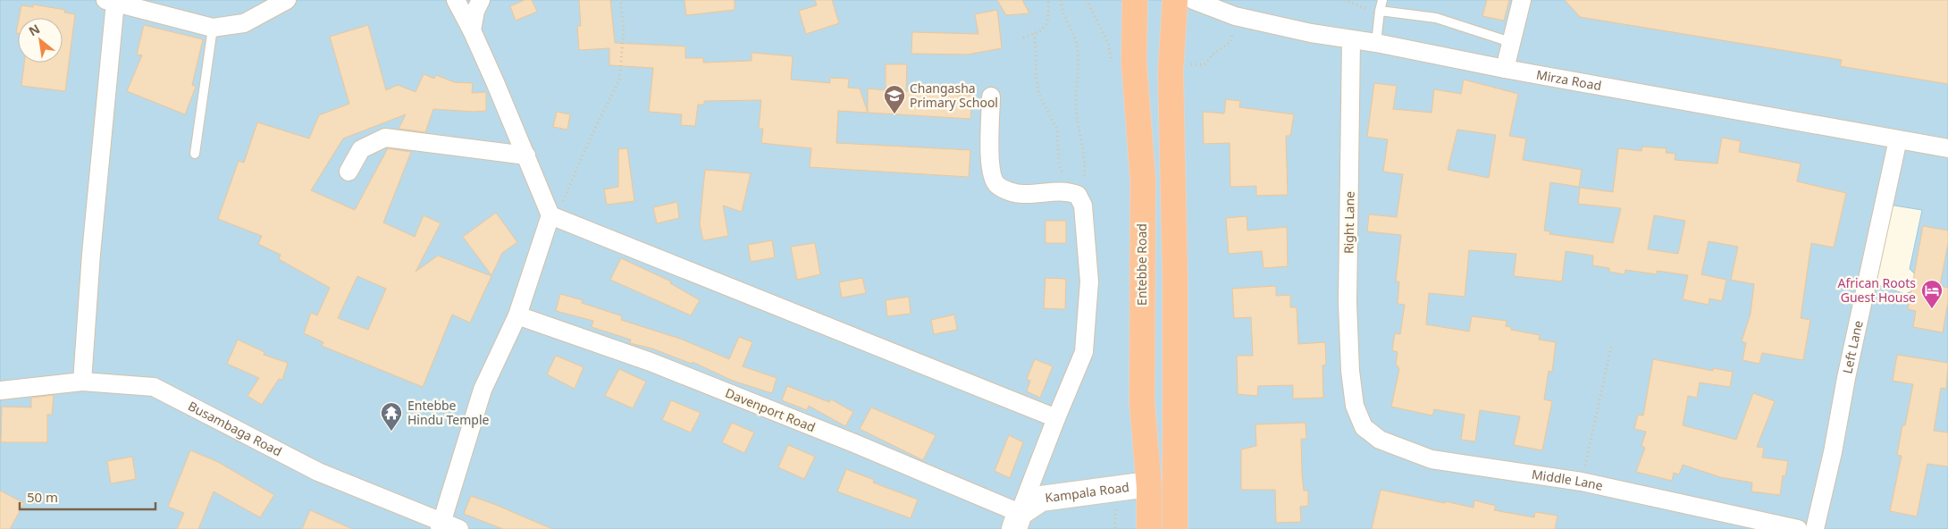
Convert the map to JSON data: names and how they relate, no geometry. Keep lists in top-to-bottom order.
{
  "streets": {
    "highway": ["Entebbe Road"],
    "main road": ["Kampala Road"],
    "street": [
      "Mirza Road",
      "Right Lane",
      "Left Lane",
      "Davenport Road",
      "Busambaga Road",
      "Middle Lane"
    ]
  },
  "crossings": [
    ["Mirza Road", "Right Lane"],
    ["Mirza Road", "Left Lane"],
    ["Right Lane", "Middle Lane"],
    ["Entebbe Road", "Kampala Road"],
    ["Davenport Road", "Kampala Road"]
  ],
  "places": {
    "school or university": ["Changasha Primary School"],
    "hotel": ["African Roots Guest House"],
    "temple": ["Entebbe Hindu Temple"]
  },
  "scale_bar": "50 m",
  "north": "top left"
}
